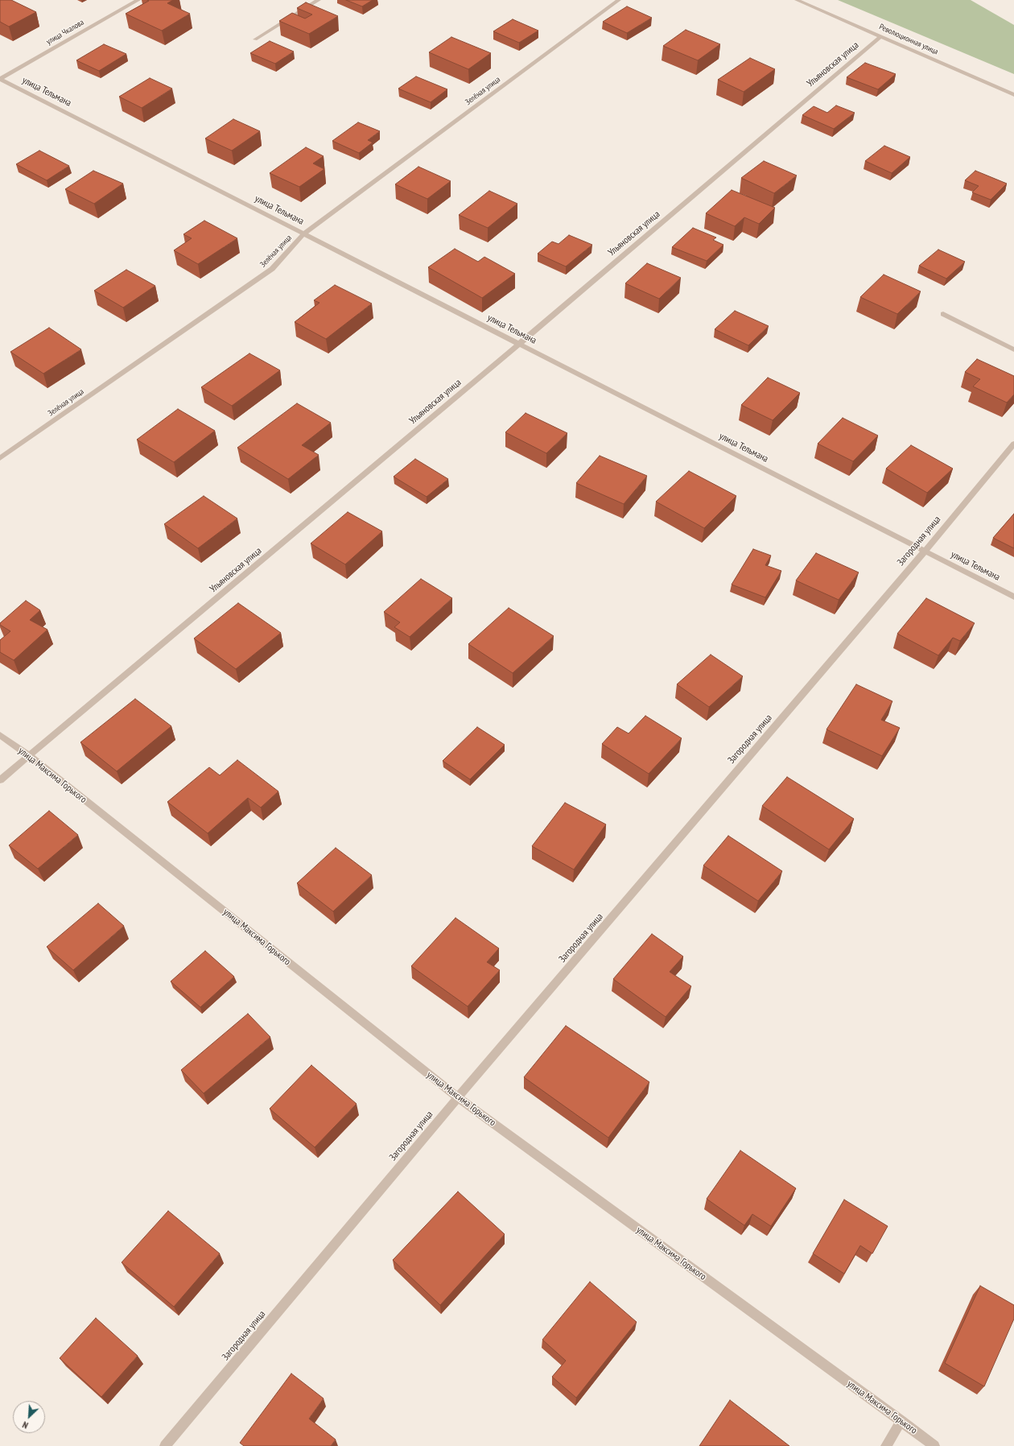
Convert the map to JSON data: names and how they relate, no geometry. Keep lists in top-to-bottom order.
{
  "streets": {
    "street": [
      "улица Чкалова",
      "Революционная улица",
      "Ульяновская улица",
      "Зелёная улица",
      "улица Тельмана",
      "Загородная улица",
      "улица Максима Горького"
    ]
  },
  "crossings": [
    ["улица Чкалова", "улица Тельмана"],
    ["Революционная улица", "Ульяновская улица"],
    ["Ульяновская улица", "улица Тельмана"],
    ["Ульяновская улица", "улица Максима Горького"],
    ["Зелёная улица", "улица Тельмана"],
    ["улица Тельмана", "Загородная улица"],
    ["Загородная улица", "улица Максима Горького"]
  ],
  "north": "bottom left"
}
